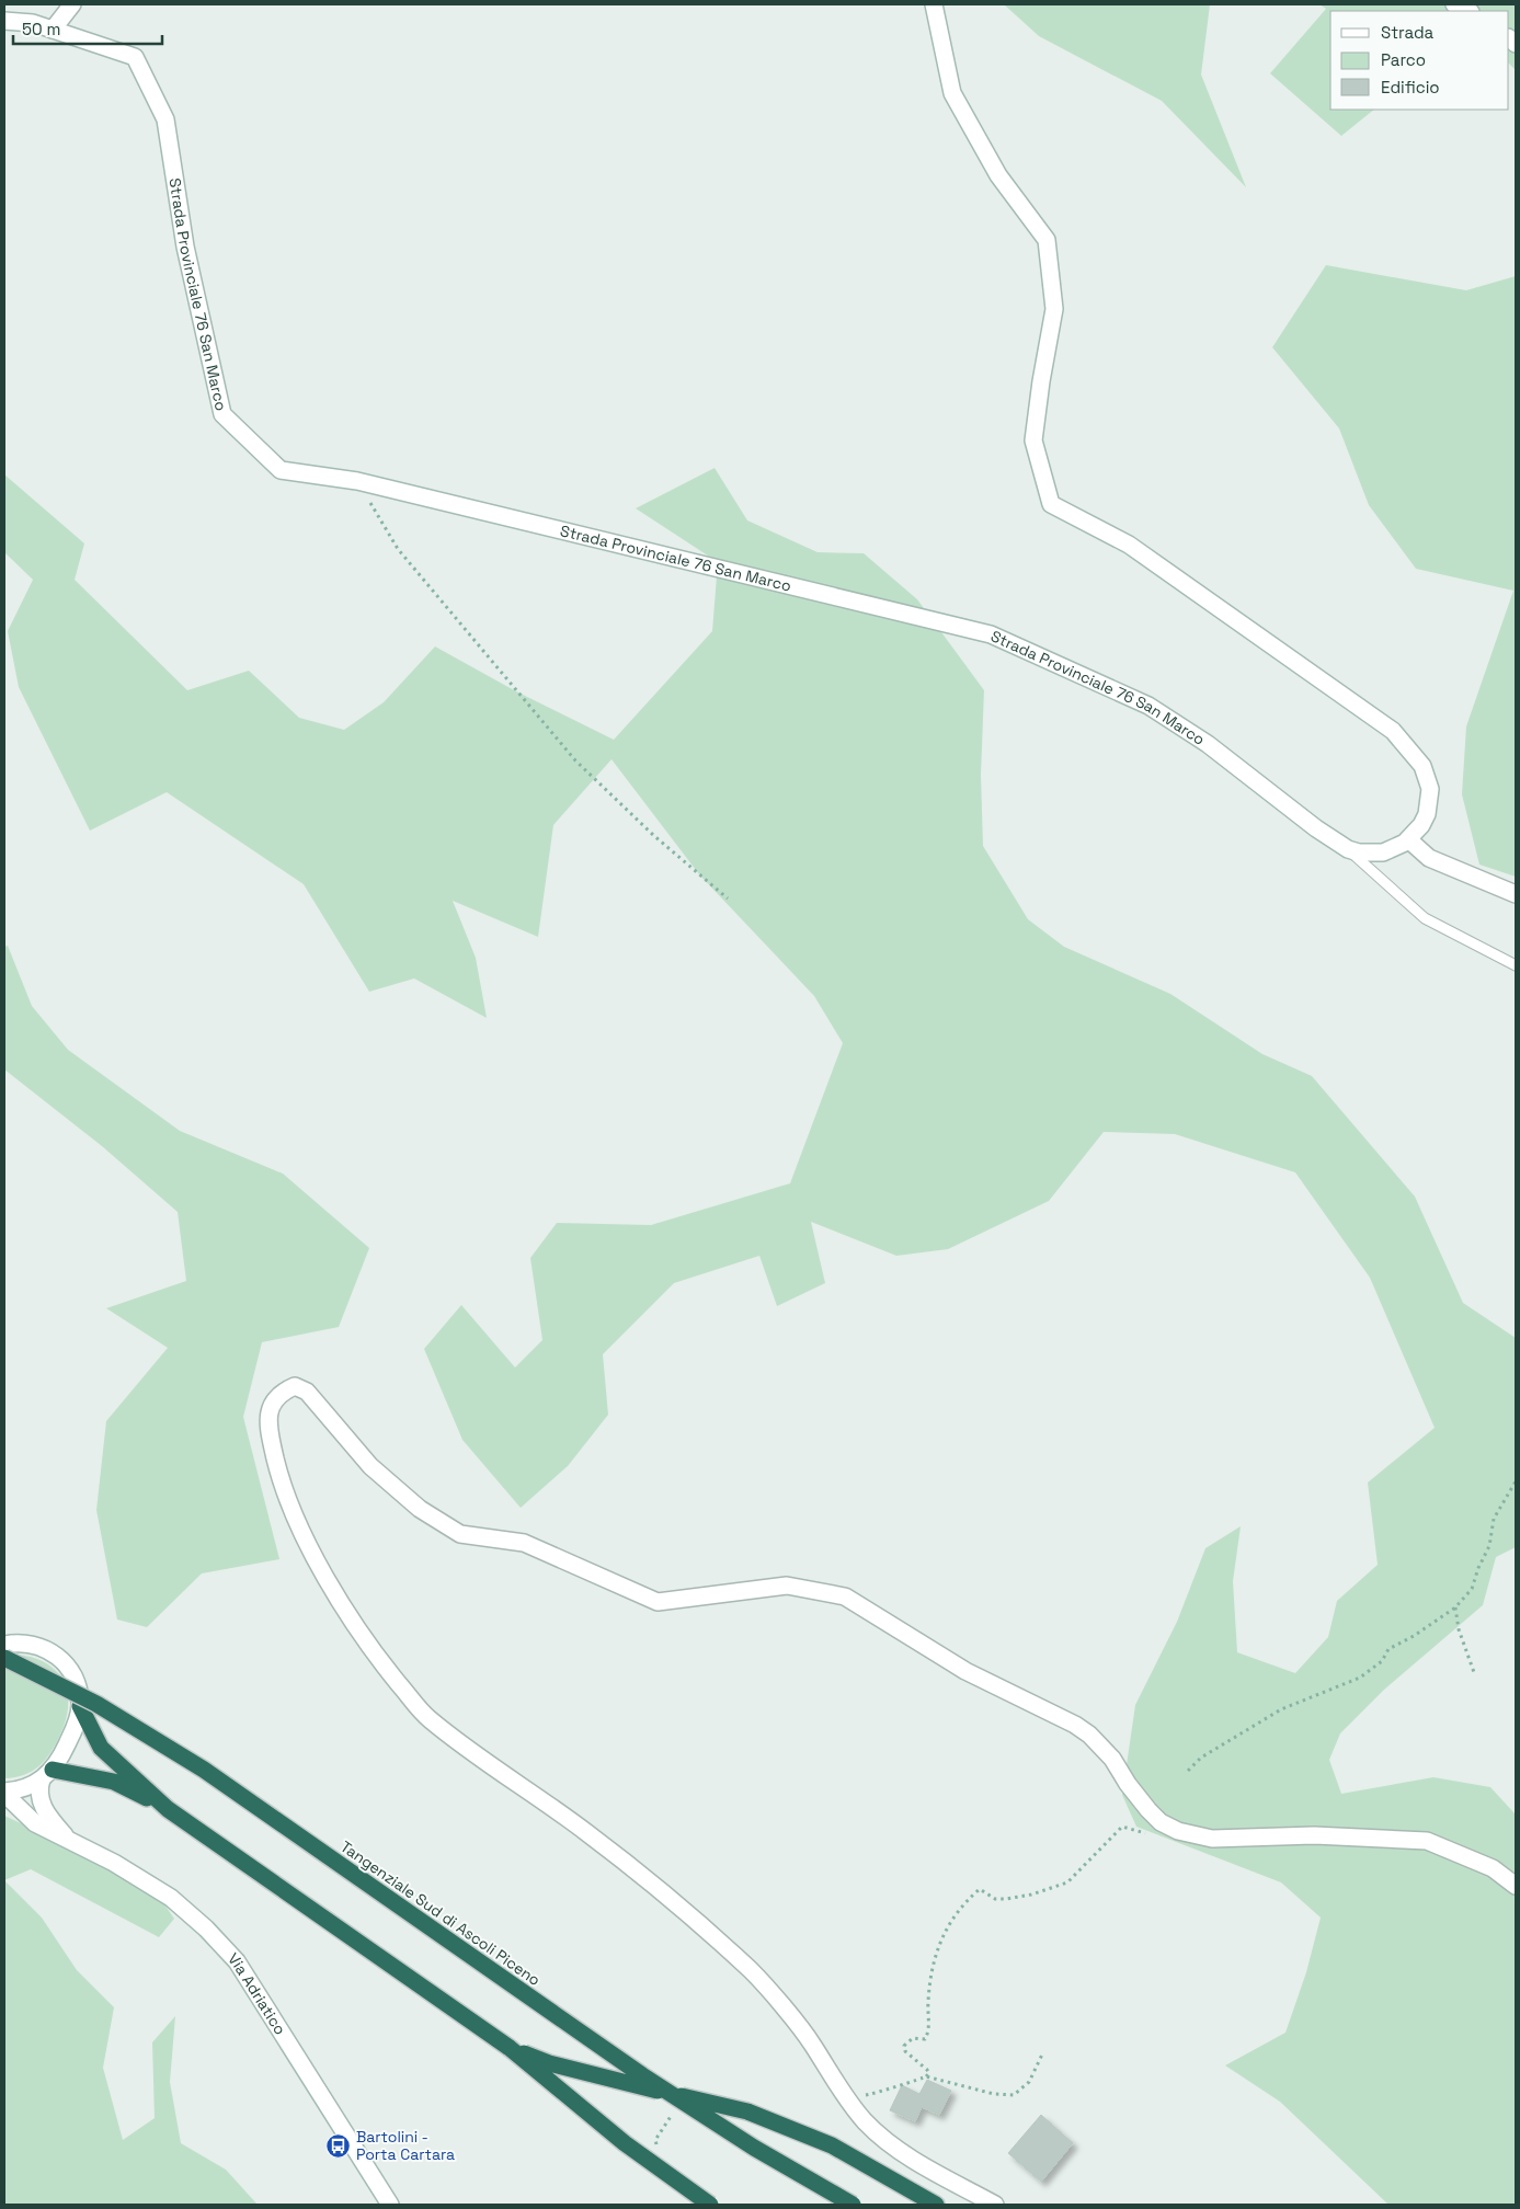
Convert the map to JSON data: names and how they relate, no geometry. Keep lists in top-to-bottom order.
{
  "streets": {
    "highway": ["Tangenziale Sud di Ascoli Piceno"],
    "street": ["Strada Provinciale 76 San Marco", "Via Adriatico"]
  },
  "places": {
    "bus stop": ["Bartolini - Porta Cartara"]
  },
  "legend": ["Strada", "Parco", "Edificio"],
  "scale_bar": "50 m"
}
